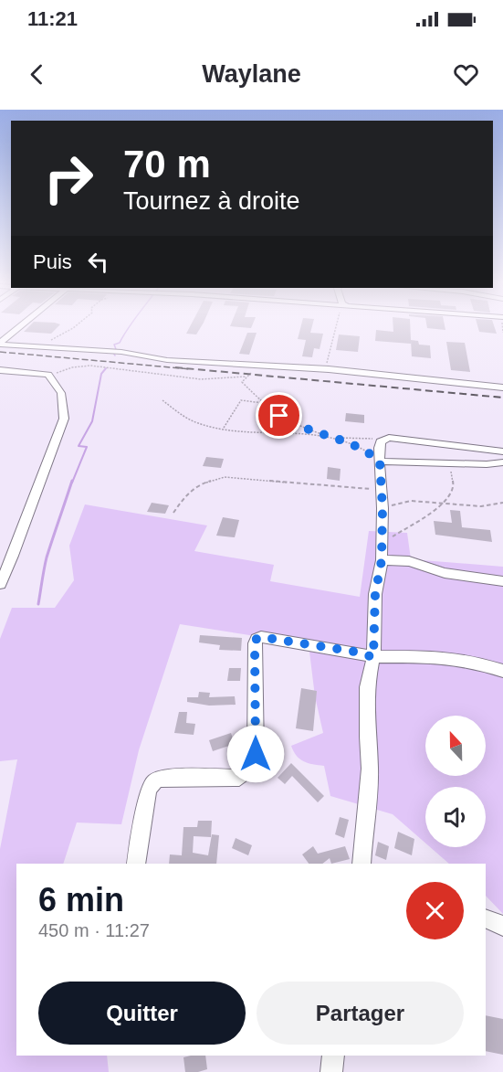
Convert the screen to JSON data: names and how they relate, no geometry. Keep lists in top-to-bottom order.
{
  "north": "top",
  "page": {
    "status": "11:21",
    "header": "Waylane",
    "turn": ["70 m", "Tournez à droite"],
    "then": "Puis",
    "heading": ["6 min", "450 m · 11:27"],
    "buttons": ["Quitter", "Partager"]
  }
}
